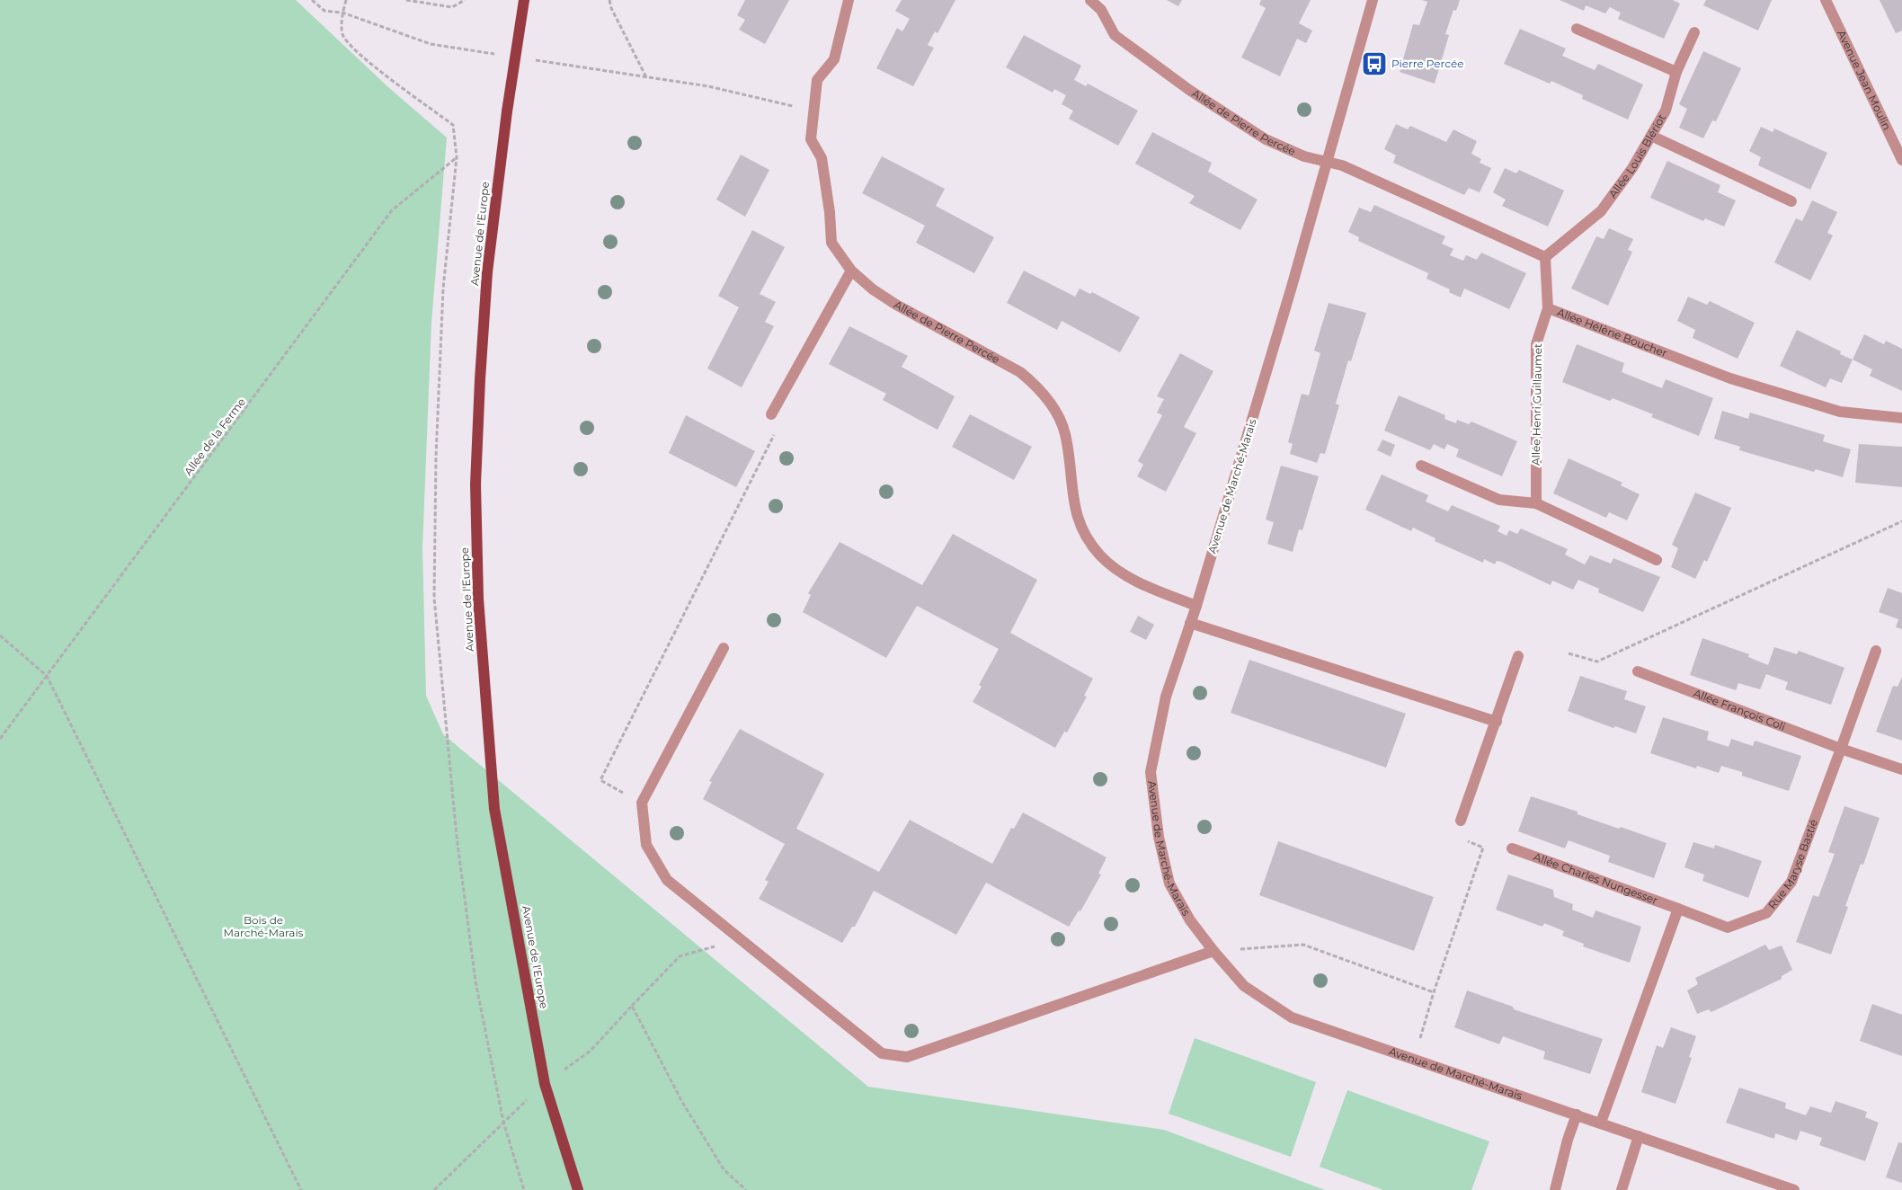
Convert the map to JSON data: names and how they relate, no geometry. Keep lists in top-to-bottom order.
{
  "streets": {
    "main road": ["Avenue de l'Europe"],
    "street": [
      "Avenue Jean Moulin",
      "Allée de Pierre Percée",
      "Allée Louis Blériot",
      "Allée Hélène Boucher",
      "Allée Henri Guillaumet",
      "Avenue de Marché-Marais",
      "Allée François Coli",
      "Rue Maryse Bastié",
      "Allée Charles Nungesser"
    ],
    "path": ["Allée de la Ferme"]
  },
  "crossings": [
    ["Allée de Pierre Percée", "Avenue de Marché-Marais"],
    ["Allée Louis Blériot", "Allée Hélène Boucher"],
    ["Allée Hélène Boucher", "Allée Henri Guillaumet"],
    ["Allée François Coli", "Rue Maryse Bastié"],
    ["Rue Maryse Bastié", "Allée Charles Nungesser"]
  ],
  "parks": ["Bois de Marché-Marais"],
  "places": {
    "bus stop": ["Pierre Percée"]
  }
}
